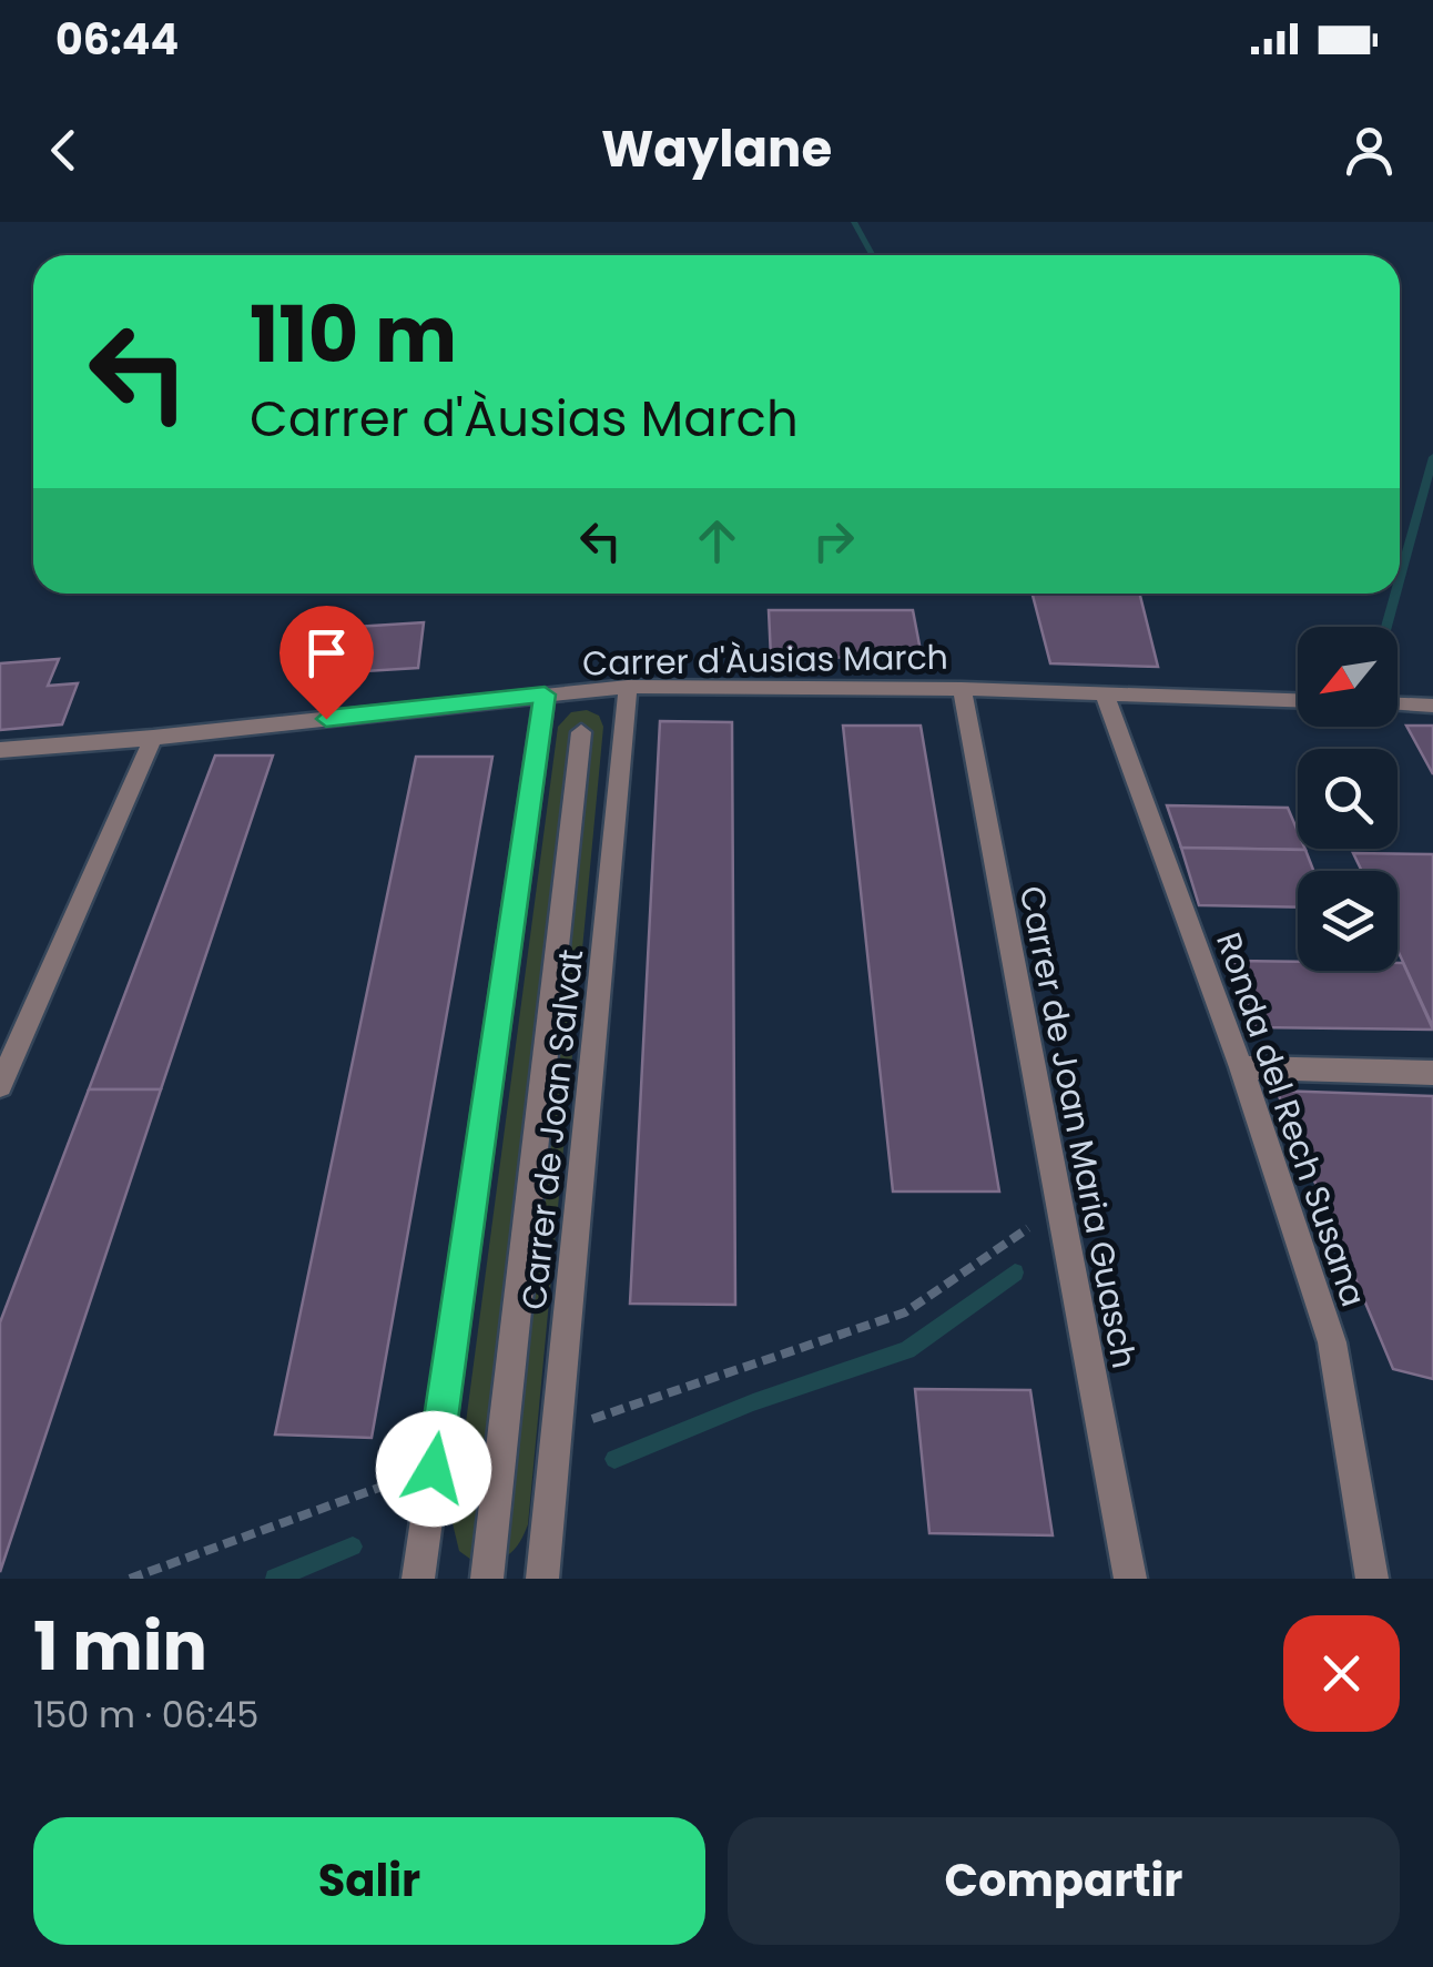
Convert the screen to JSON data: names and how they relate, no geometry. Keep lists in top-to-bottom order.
{
  "streets": {
    "street": [
      "Carrer d'Àusias March",
      "Ronda del Rech Susana",
      "Carrer de Joan Maria Guasch",
      "Carrer de Joan Salvat"
    ]
  },
  "crossings": [
    ["Carrer d'Àusias March", "Ronda del Rech Susana"],
    ["Carrer d'Àusias March", "Carrer de Joan Maria Guasch"],
    ["Carrer d'Àusias March", "Carrer de Joan Salvat"]
  ],
  "north": "bottom left",
  "page": {
    "status": "06:44",
    "header": "Waylane",
    "turn": ["110 m", "Carrer d'Àusias March"],
    "heading": ["1 min", "150 m · 06:45"],
    "buttons": ["Salir", "Compartir"]
  }
}
